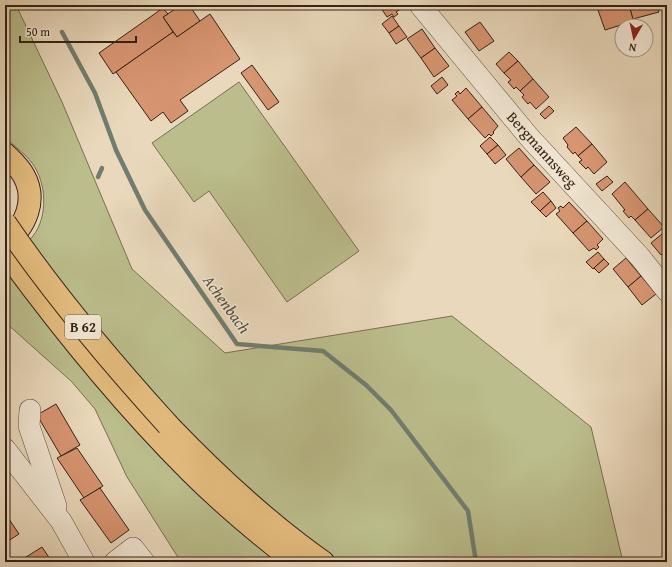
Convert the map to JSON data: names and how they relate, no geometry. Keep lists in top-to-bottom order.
{
  "streets": {
    "main road": ["B 62"],
    "street": ["Bergmannsweg"]
  },
  "water": ["Achenbach"],
  "scale_bar": "50 m",
  "north": "bottom"
}
